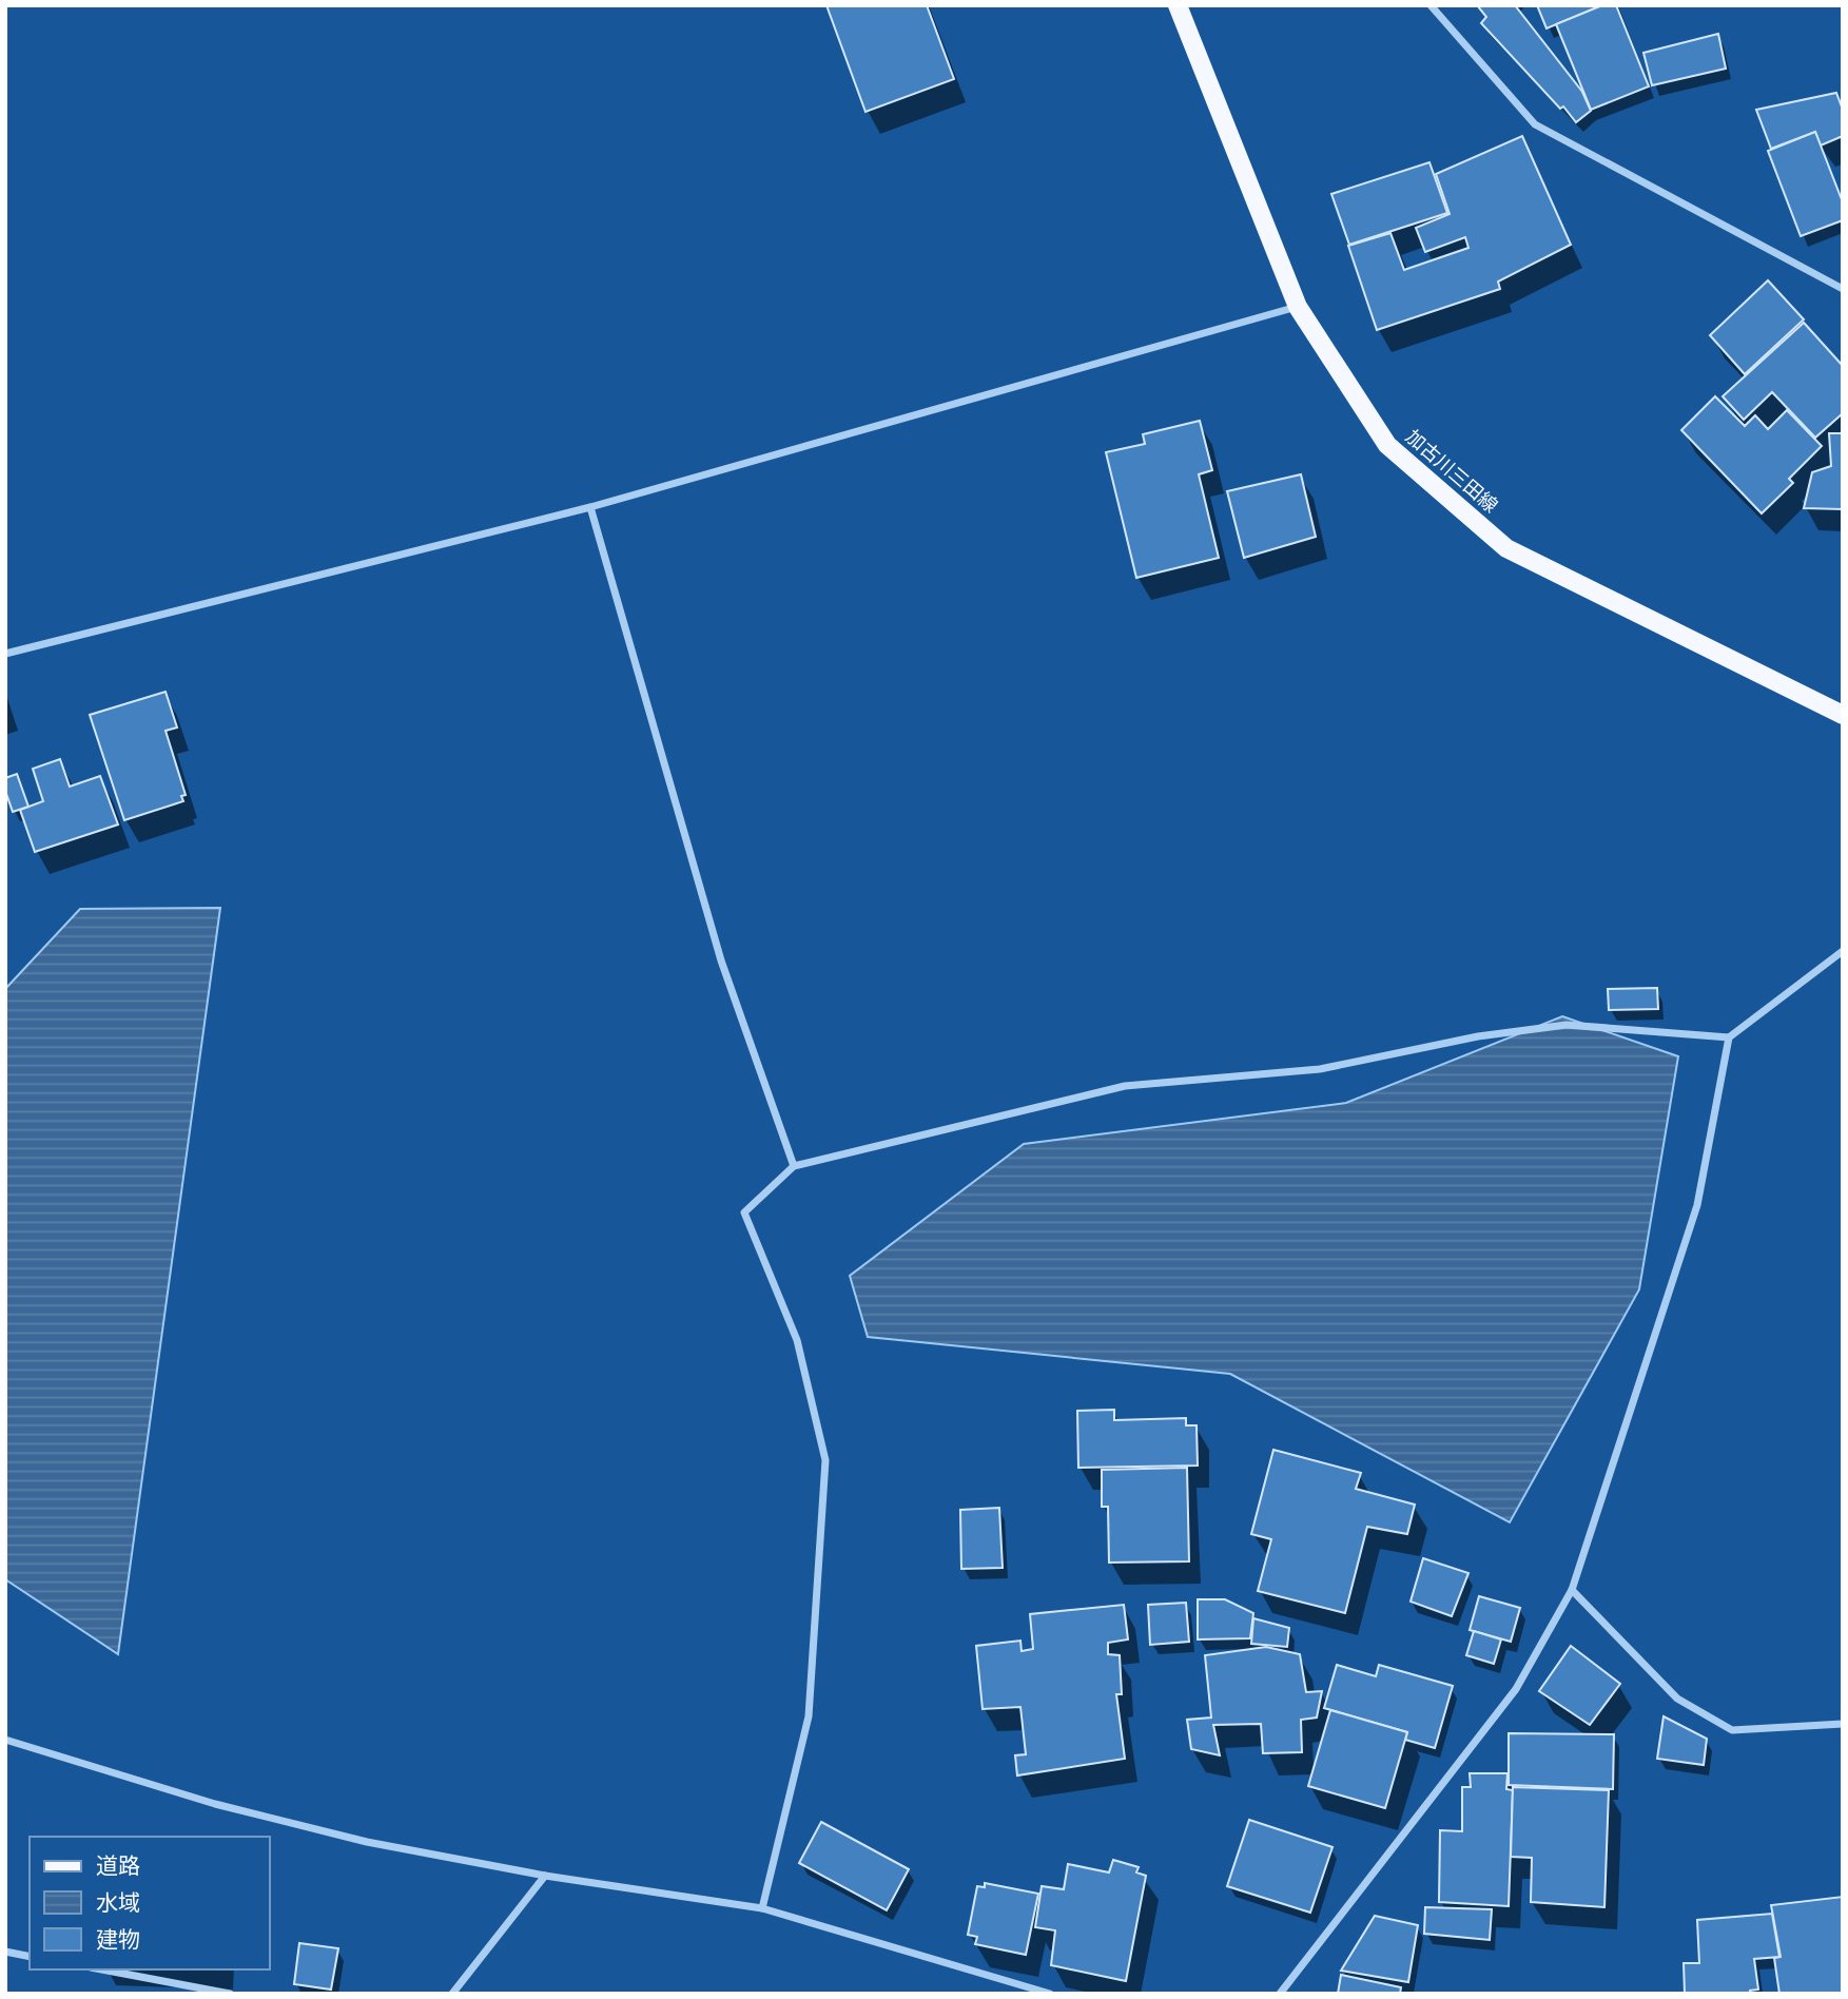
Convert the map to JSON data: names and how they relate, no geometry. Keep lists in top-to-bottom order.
{
  "streets": {
    "main road": ["加古川三田線"]
  },
  "legend": ["道路", "水域", "建物"]
}
